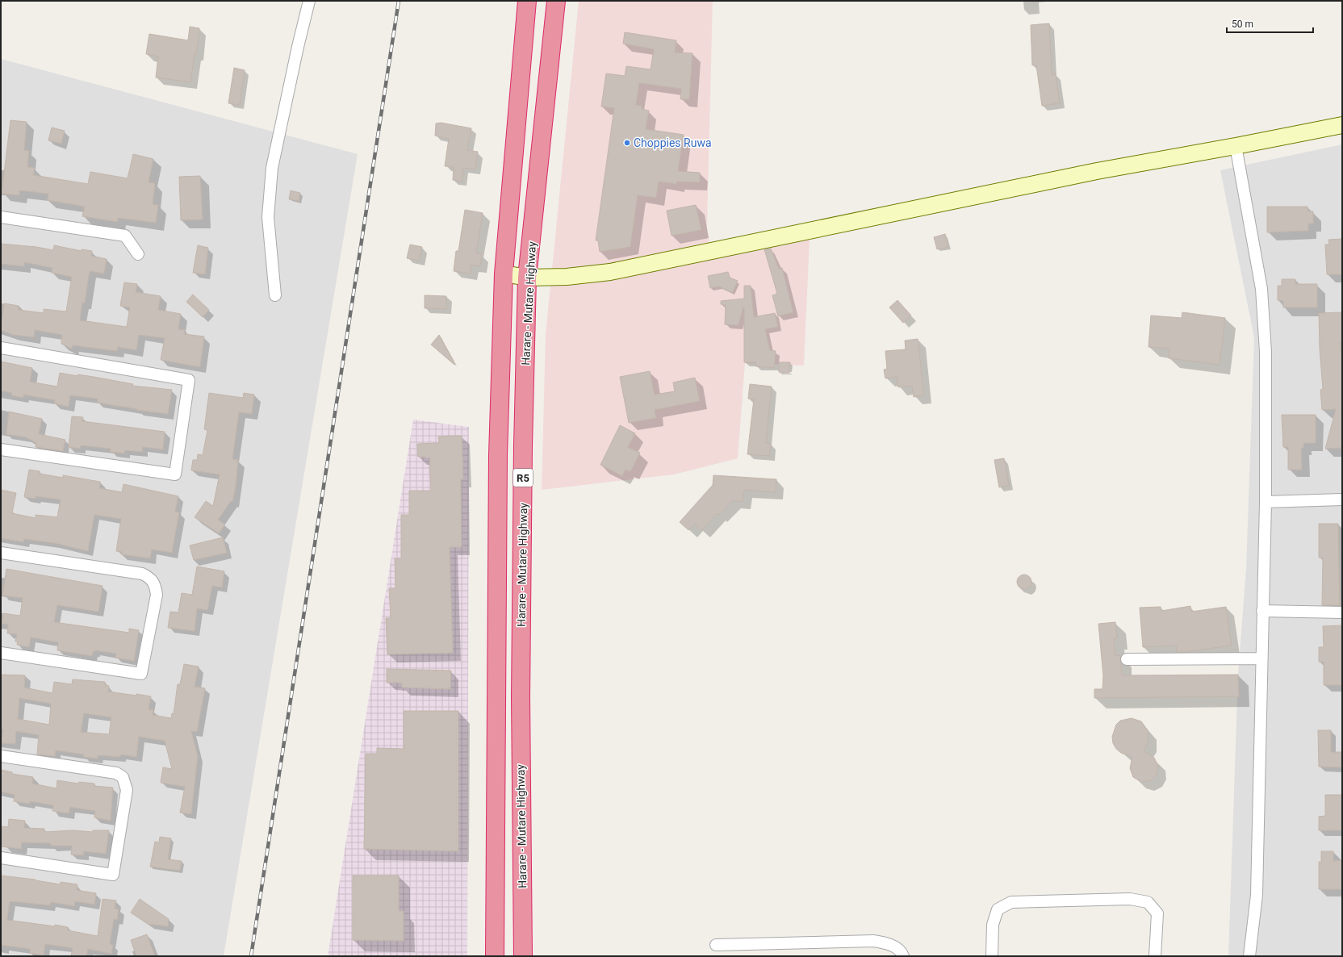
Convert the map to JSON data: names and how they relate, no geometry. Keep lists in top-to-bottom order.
{
  "streets": {
    "highway": ["Harare - Mutare Highway", "R5"]
  },
  "places": ["Choppies Ruwa"],
  "scale_bar": "50 m"
}
